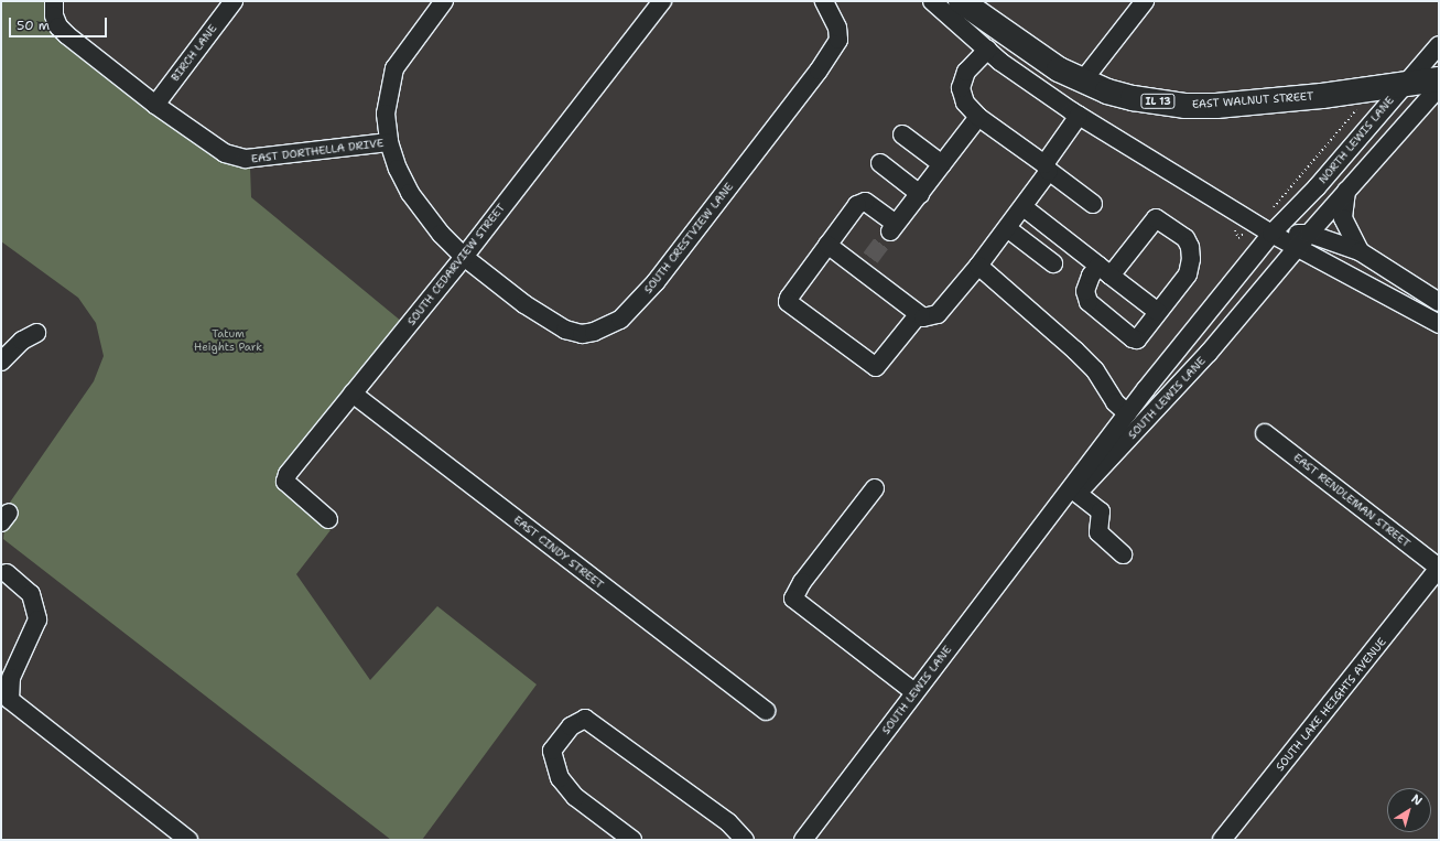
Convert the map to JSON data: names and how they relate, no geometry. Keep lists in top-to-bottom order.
{
  "streets": {
    "highway": ["EAST WALNUT STREET", "IL 13"],
    "street": [
      "BIRCH LANE",
      "NORTH LEWIS LANE",
      "EAST DORTHELLA DRIVE",
      "SOUTH CRESTVIEW LANE",
      "SOUTH CEDARVIEW STREET",
      "SOUTH LEWIS LANE",
      "EAST RENDLEMAN STREET",
      "EAST CINDY STREET",
      "SOUTH LAKE HEIGHTS AVENUE"
    ]
  },
  "crossings": [
    ["BIRCH LANE", "EAST DORTHELLA DRIVE"],
    ["EAST WALNUT STREET", "NORTH LEWIS LANE"],
    ["NORTH LEWIS LANE", "SOUTH LEWIS LANE"],
    ["SOUTH CRESTVIEW LANE", "SOUTH CEDARVIEW STREET"],
    ["SOUTH CEDARVIEW STREET", "EAST CINDY STREET"],
    ["EAST RENDLEMAN STREET", "SOUTH LAKE HEIGHTS AVENUE"]
  ],
  "parks": ["Tatum Heights Park"],
  "scale_bar": "50 m",
  "north": "top right"
}
